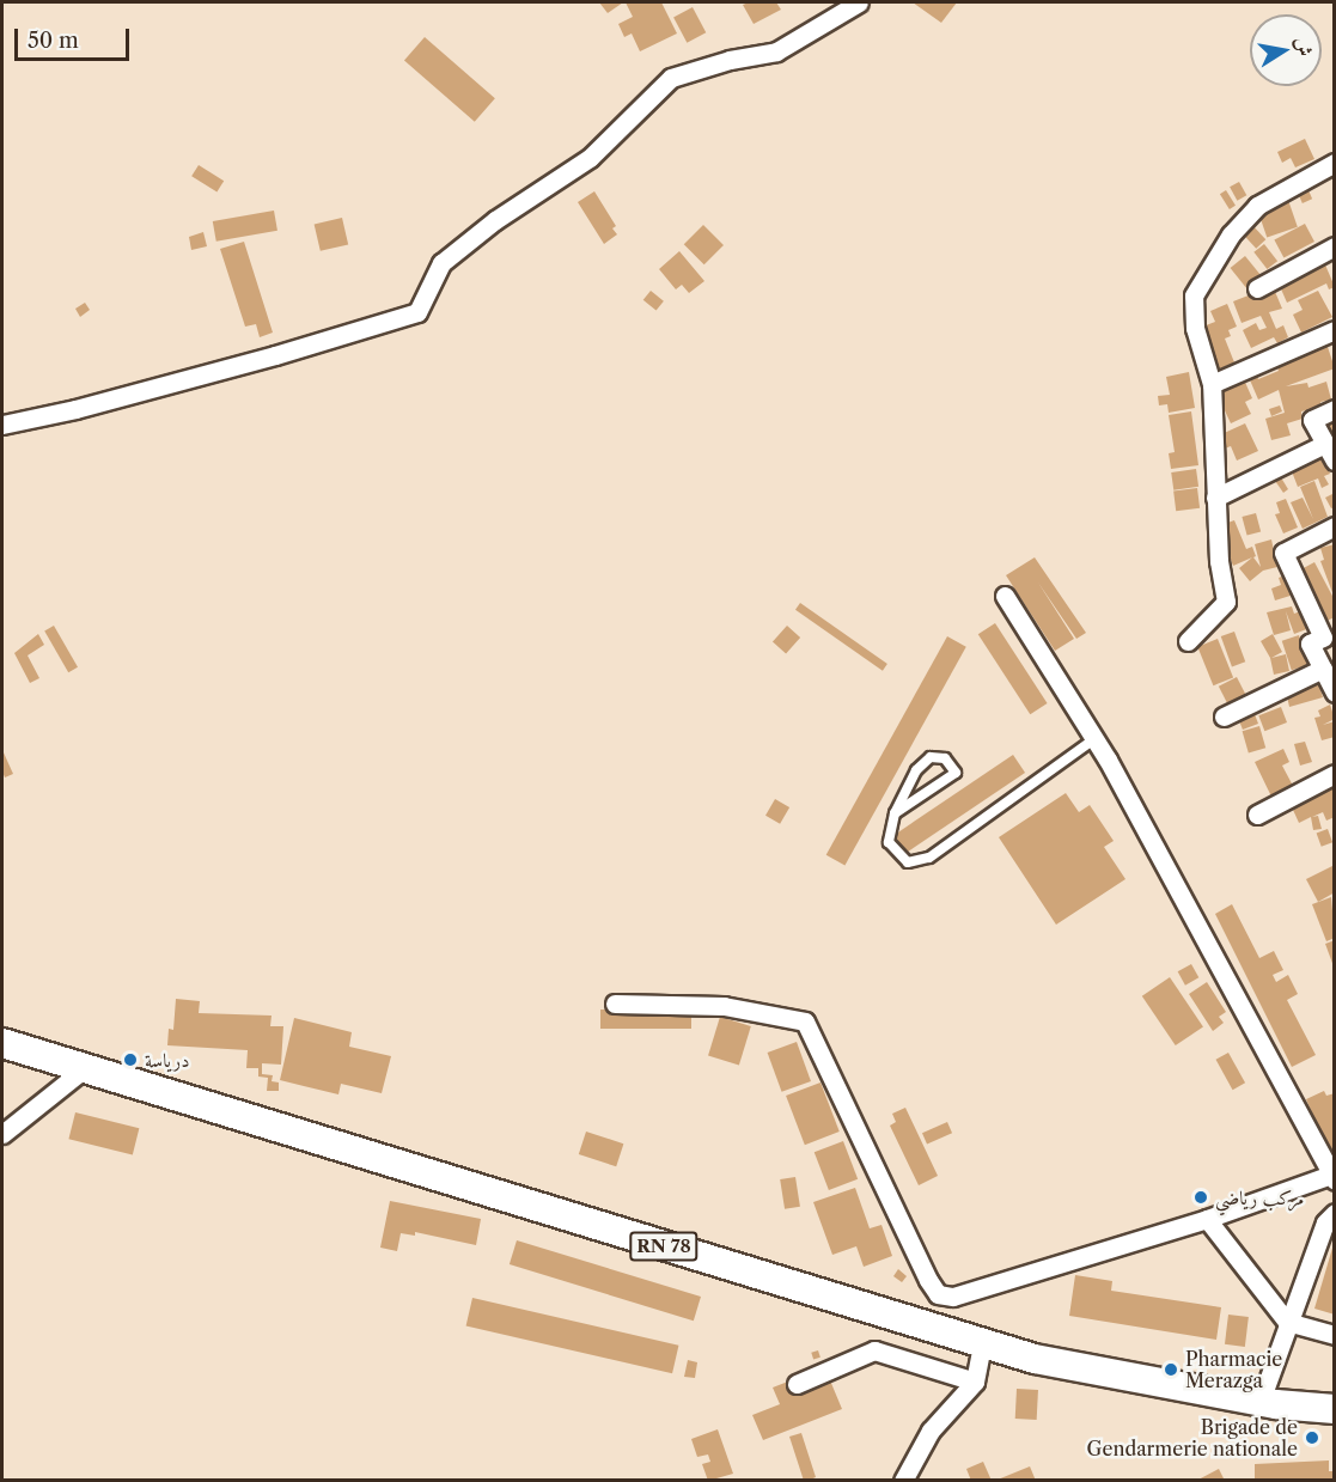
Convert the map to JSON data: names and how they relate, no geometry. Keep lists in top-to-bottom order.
{
  "streets": {
    "main road": ["RN 78"]
  },
  "places": [
    "درياسة",
    "مركب رياضي",
    "Pharmacie Merazga",
    "Brigade de Gendarmerie nationale"
  ],
  "scale_bar": "50 m",
  "north": "right"
}
